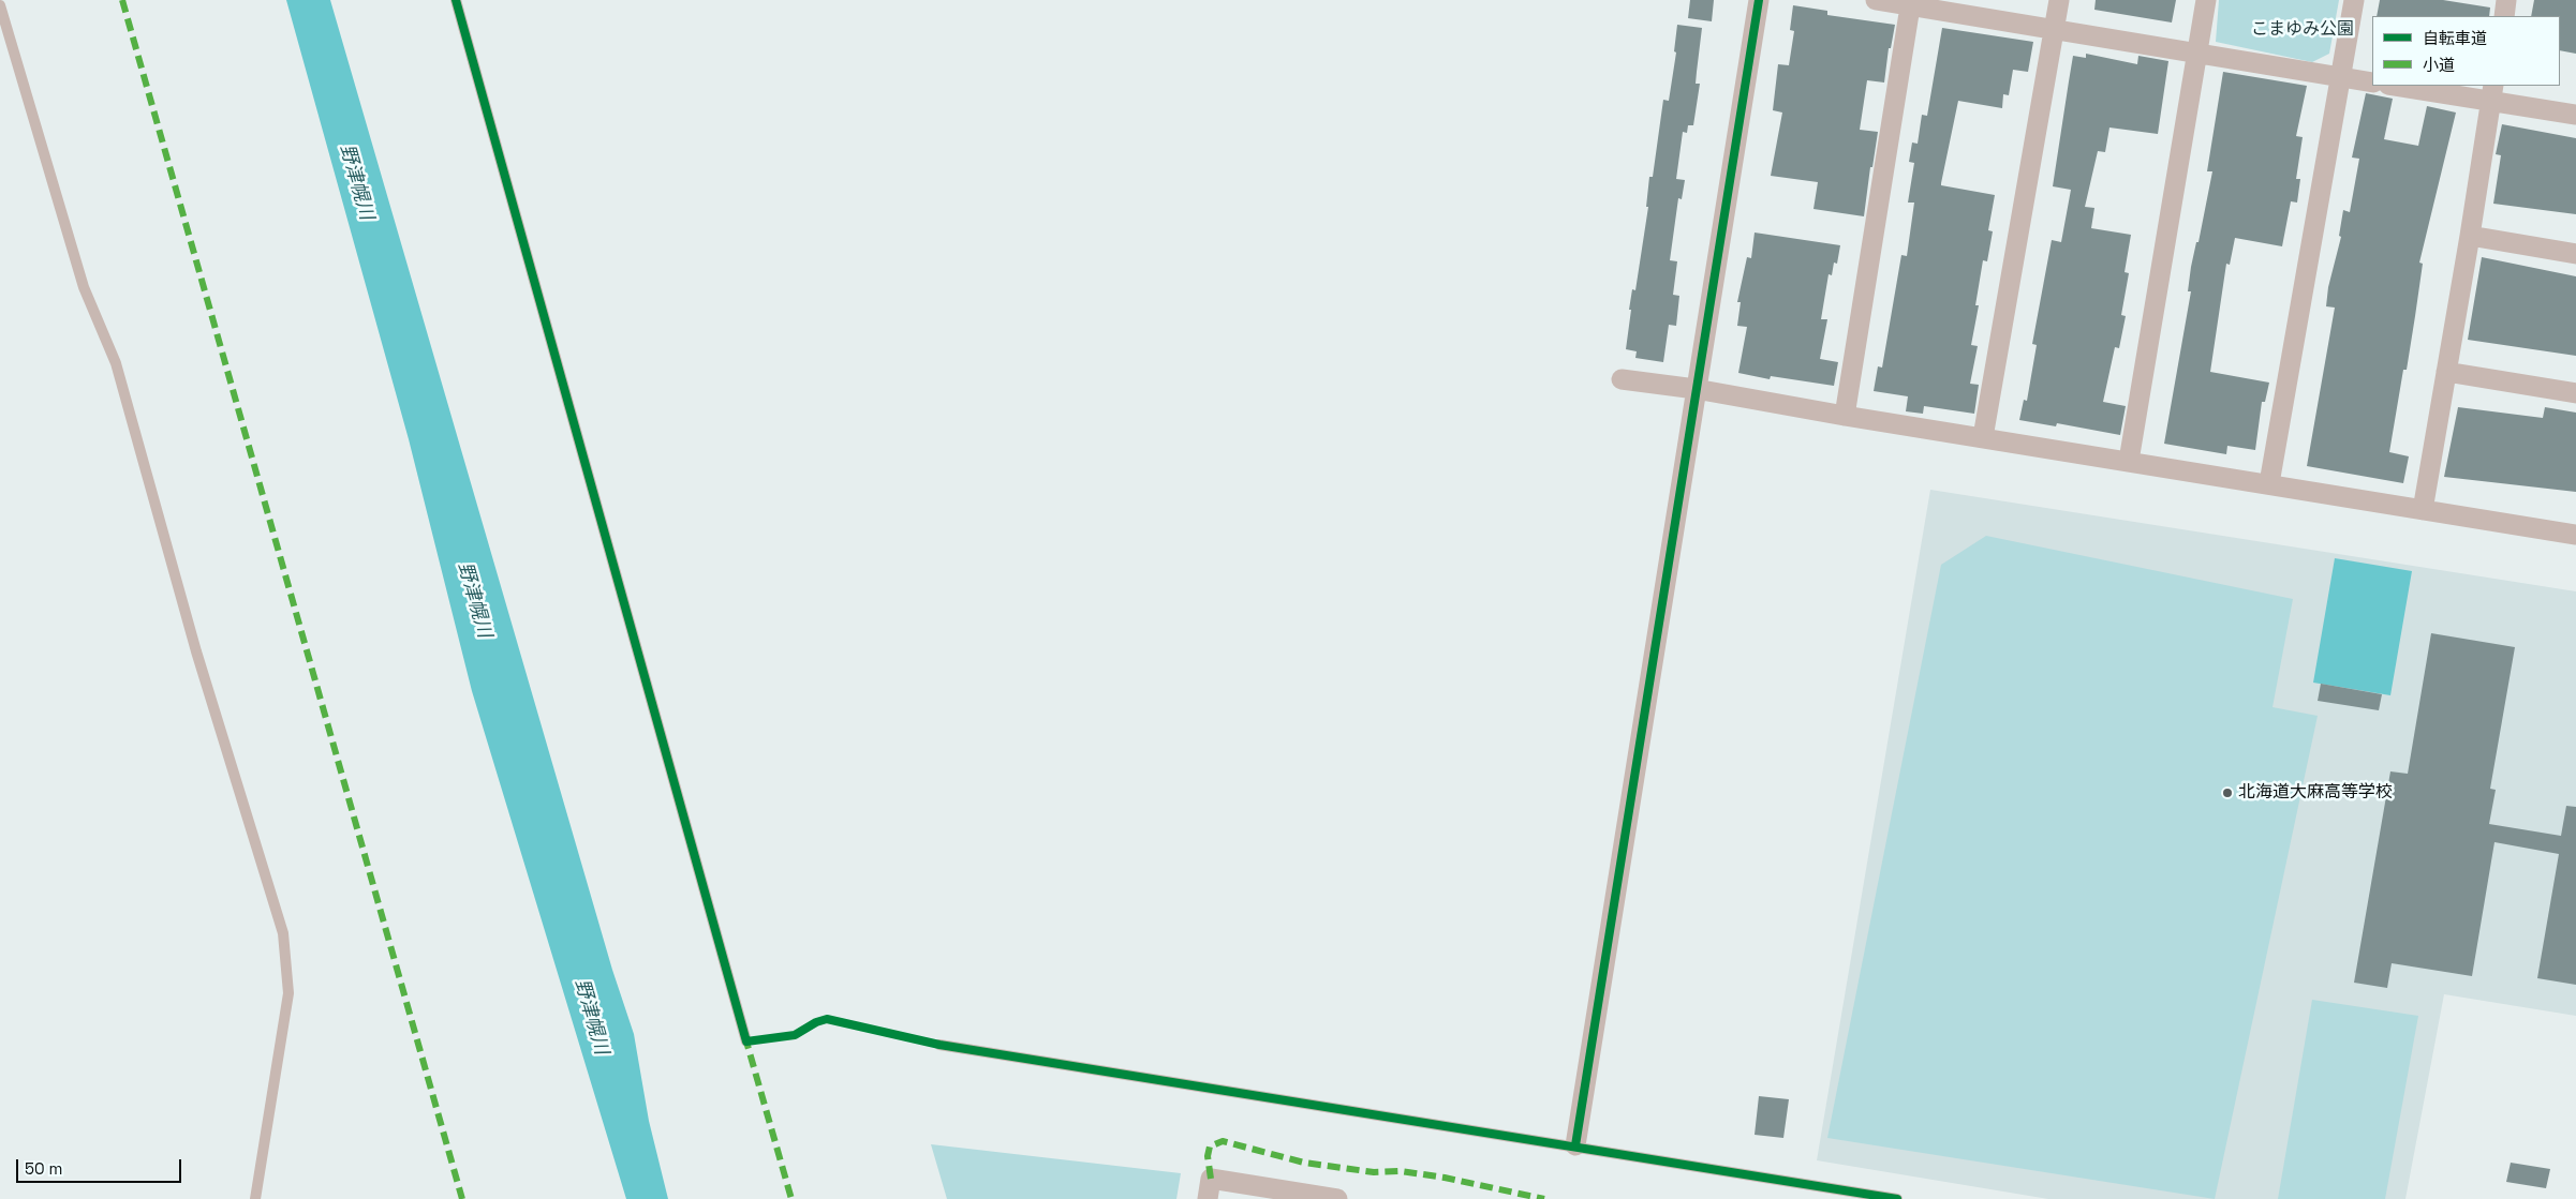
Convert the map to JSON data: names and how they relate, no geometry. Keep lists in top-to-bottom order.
{
  "water": ["野津幌川"],
  "parks": ["こまゆみ公園"],
  "places": ["北海道大麻高等学校"],
  "legend": ["自転車道", "小道"],
  "scale_bar": "50 m"
}
